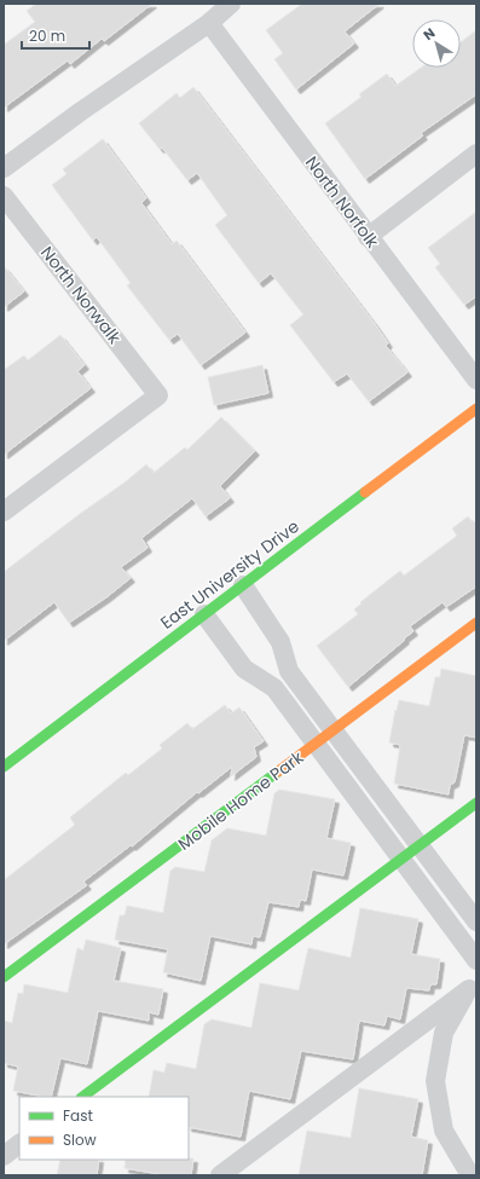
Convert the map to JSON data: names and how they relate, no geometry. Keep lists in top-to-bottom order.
{
  "streets": {
    "street": [
      "North Norfolk",
      "North Norwalk",
      "East University Drive",
      "Mobile Home Park"
    ]
  },
  "legend": ["Fast", "Slow"],
  "scale_bar": "20 m",
  "north": "top left"
}
